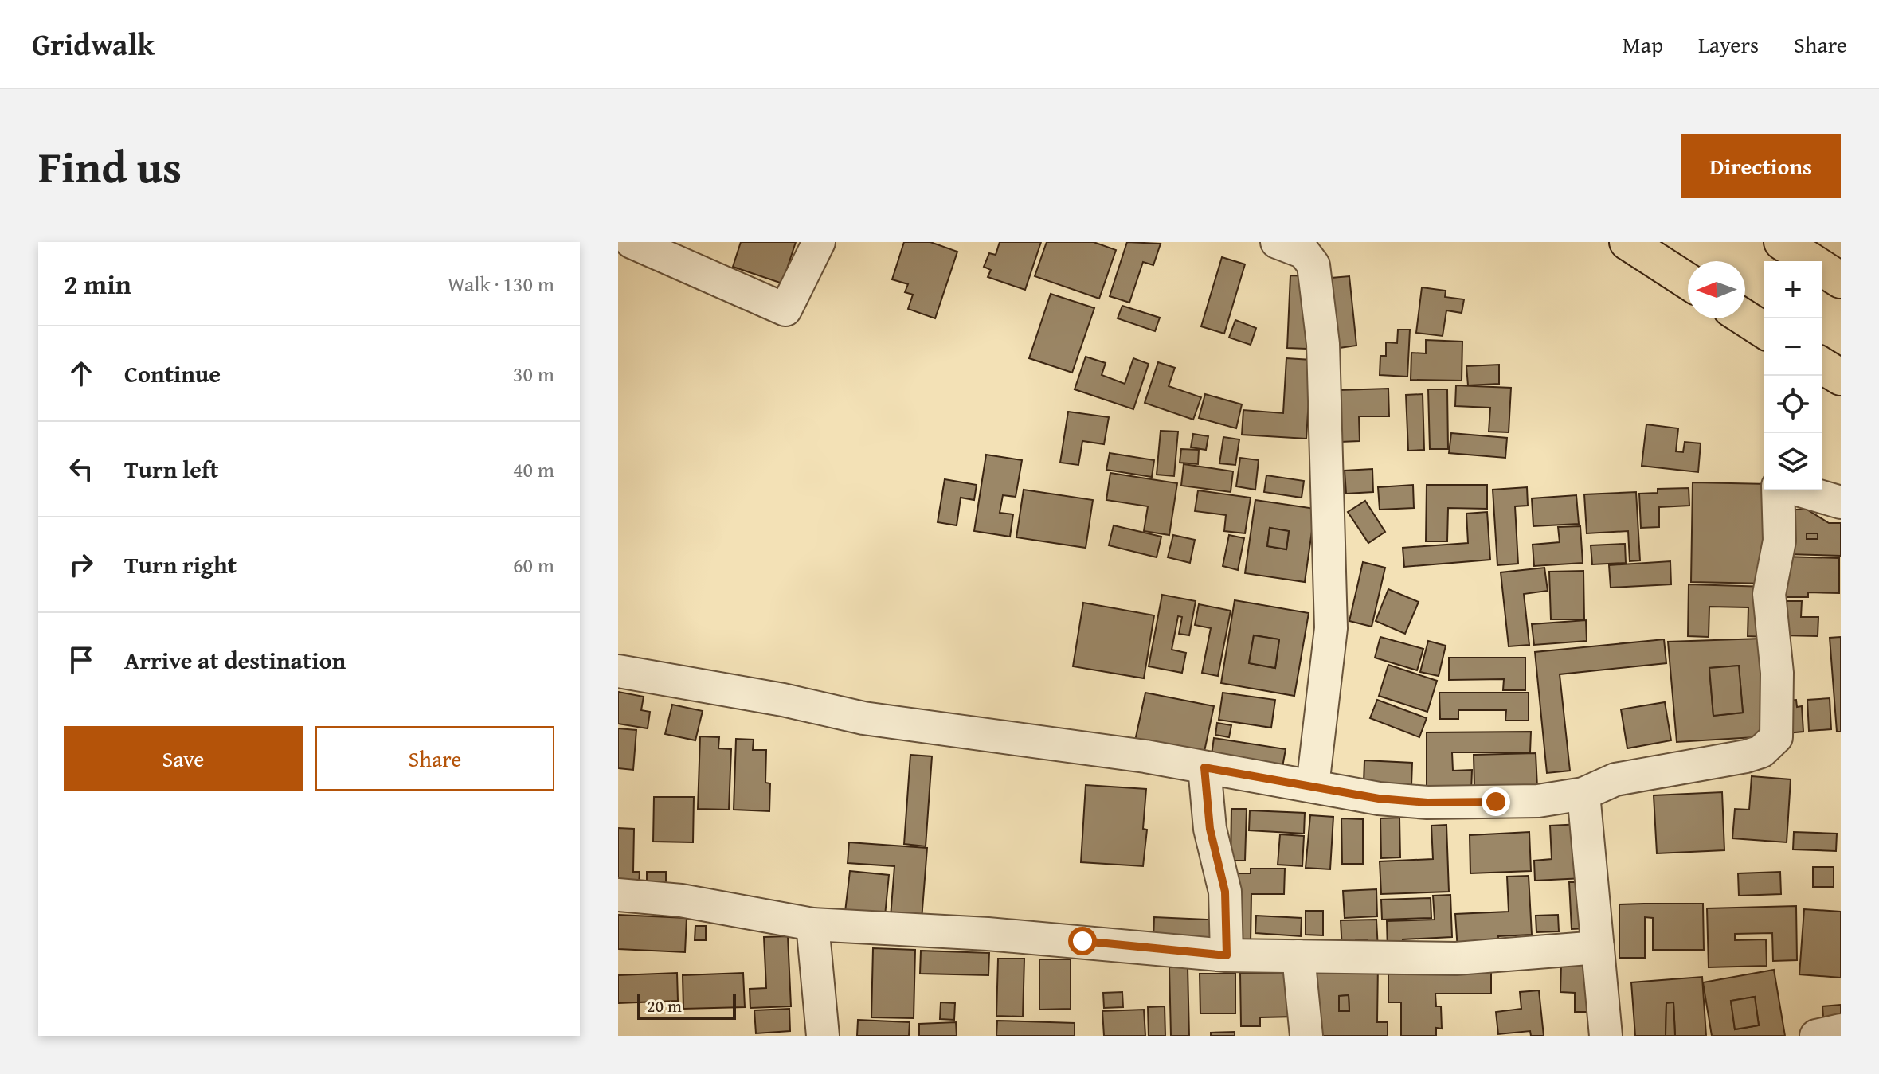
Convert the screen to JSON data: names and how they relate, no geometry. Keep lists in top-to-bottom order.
{
  "scale_bar": "20 m",
  "north": "left",
  "page": {
    "header": "Gridwalk",
    "nav": ["Map", "Layers", "Share"],
    "title": "Find us",
    "buttons": [
      "Directions",
      ["Save", "Share"]
    ],
    "heading": ["2 min", "Walk · 130 m"],
    "map_buttons": ["+", "−"],
    "list": [
      ["Continue", "30 m"],
      ["Turn left", "40 m"],
      ["Turn right", "60 m"],
      "Arrive at destination"
    ],
    "scale": "20 m"
  }
}
